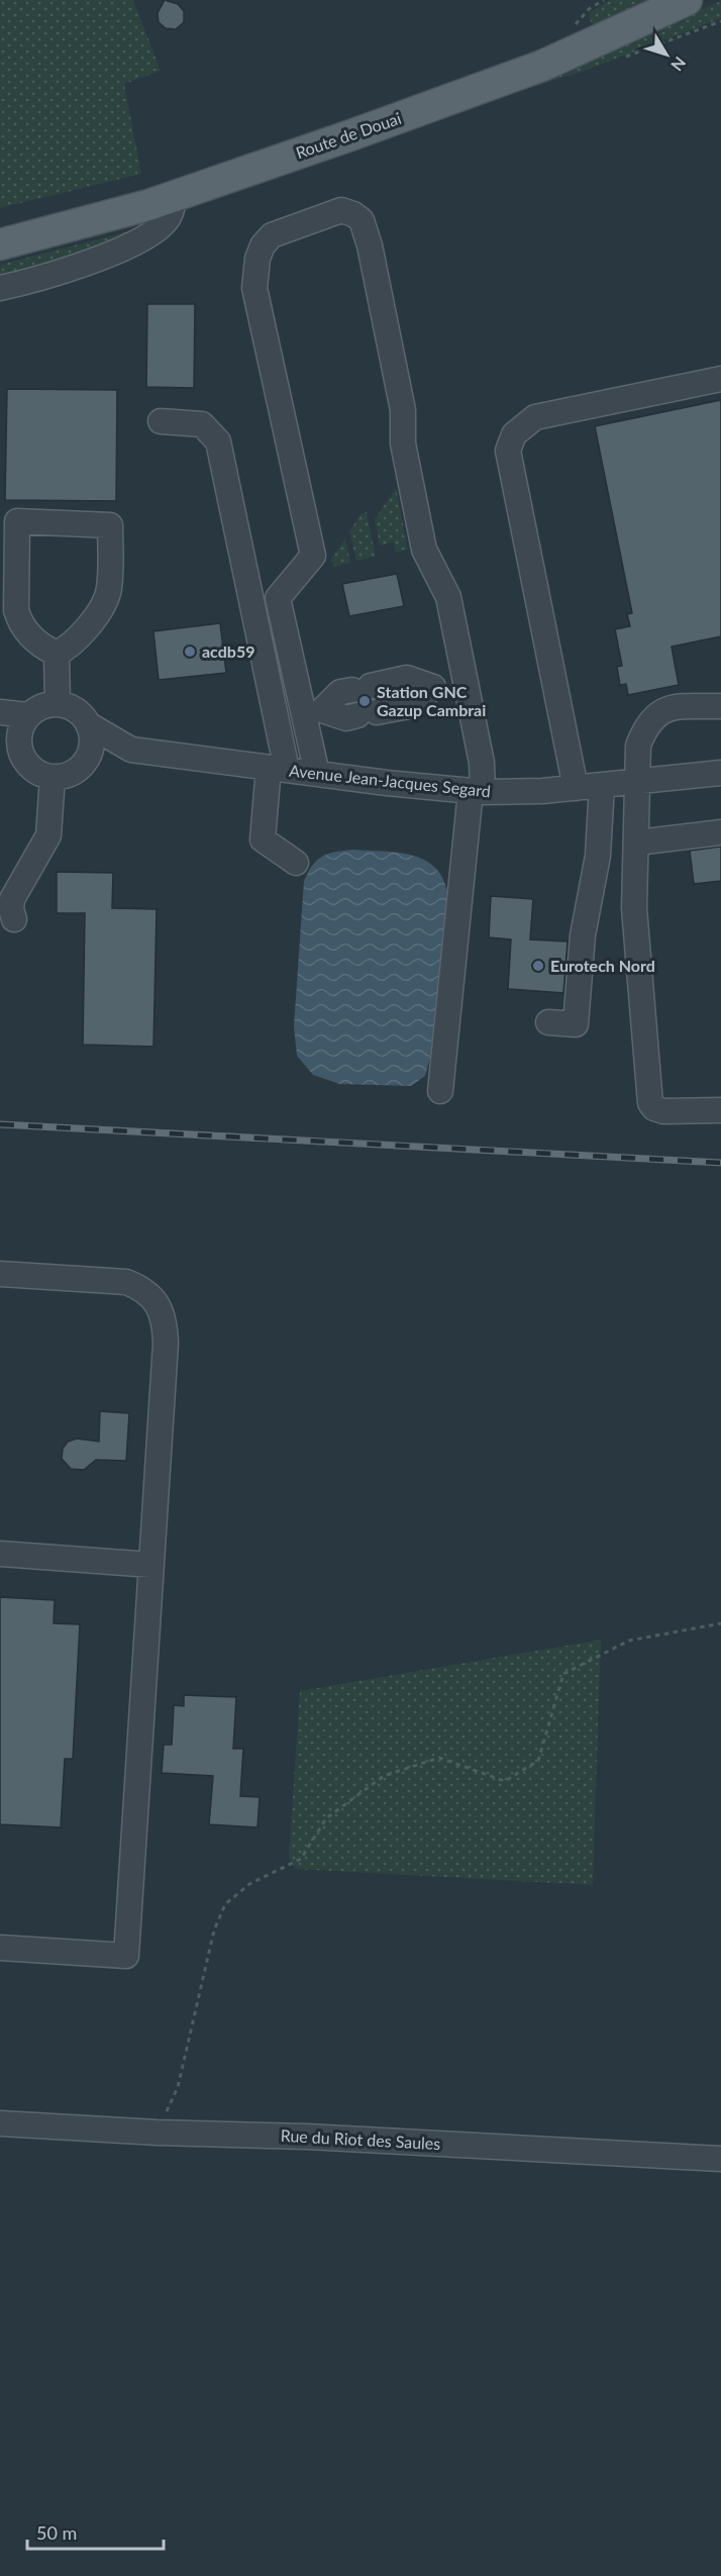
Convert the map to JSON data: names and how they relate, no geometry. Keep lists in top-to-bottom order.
{
  "streets": {
    "main road": ["Route de Douai"],
    "street": ["Avenue Jean-Jacques Segard", "Rue du Riot des Saules"]
  },
  "places": ["acdb59", "Station GNC Gazup Cambrai", "Eurotech Nord"],
  "scale_bar": "50 m",
  "north": "bottom right"
}
